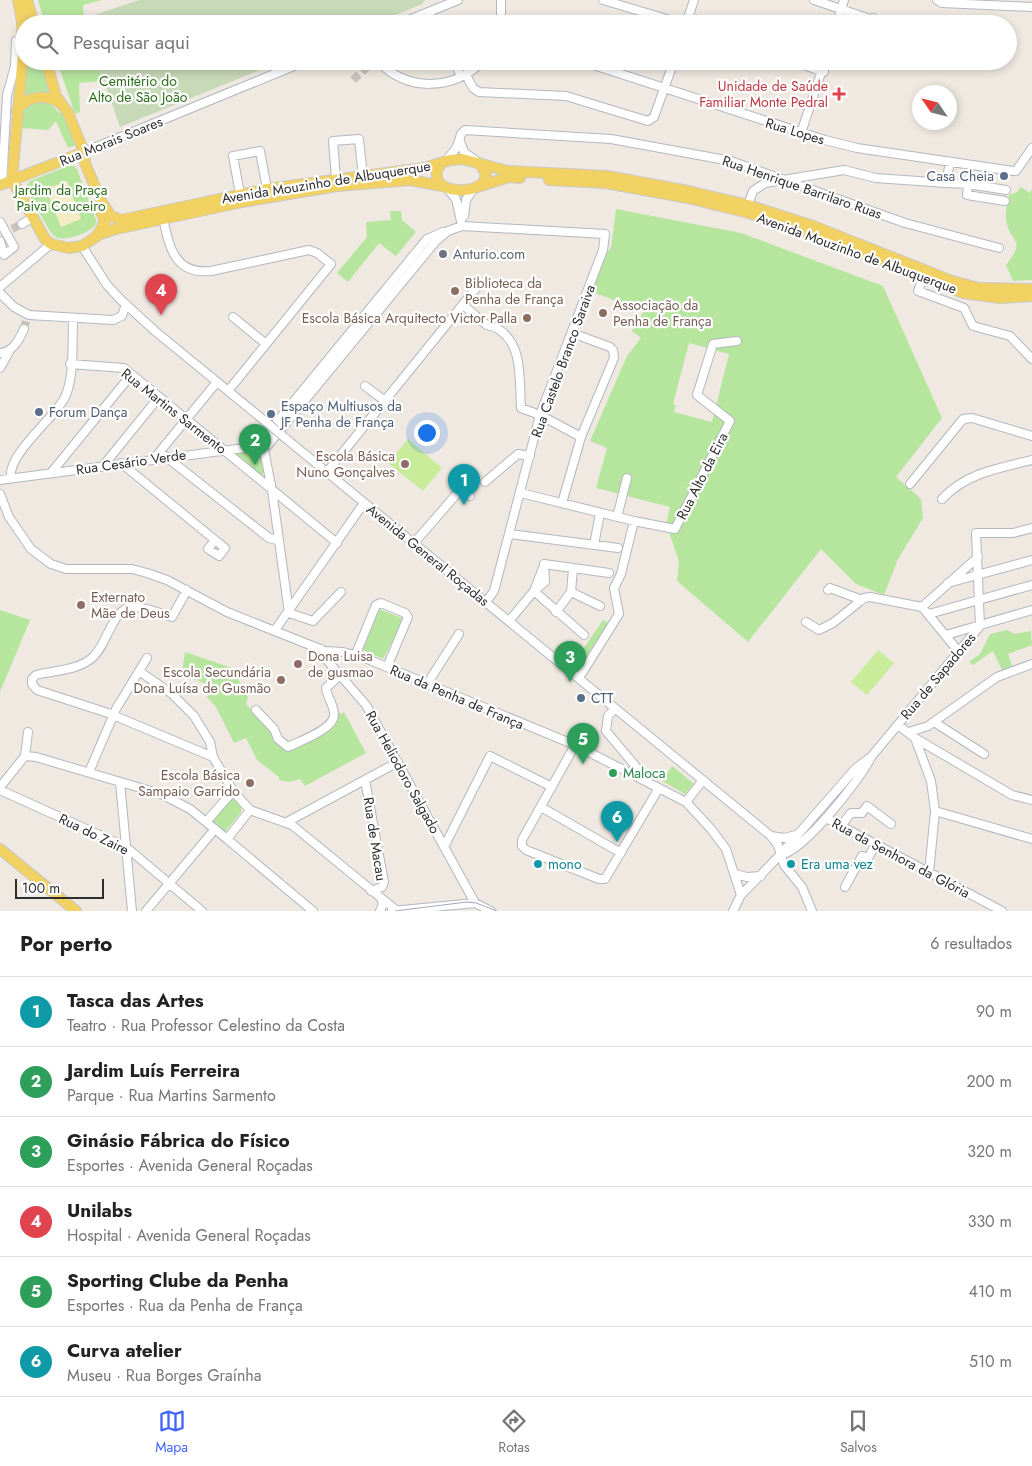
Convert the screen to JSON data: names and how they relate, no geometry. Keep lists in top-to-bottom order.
{
  "streets": {
    "main road": ["Rua Morais Soares", "Avenida Mouzinho de Albuquerque"],
    "street": [
      "Rua Lopes",
      "Rua Henrique Barrilaro Ruas",
      "Rua Castelo Branco Saraiva",
      "Rua Martins Sarmento",
      "Rua Cesário Verde",
      "Rua Alto da Eira",
      "Avenida General Roçadas",
      "Rua de Sapadores",
      "Rua da Penha de França",
      "Rua Heliodoro Salgado",
      "Rua do Zaire",
      "Rua de Macau",
      "Rua da Senhora da Glória"
    ]
  },
  "crossings": [
    ["Avenida Mouzinho de Albuquerque", "Rua Henrique Barrilaro Ruas"],
    ["Rua Castelo Branco Saraiva", "Avenida General Roçadas"],
    ["Rua Martins Sarmento", "Rua Cesário Verde"],
    ["Avenida General Roçadas", "Rua de Sapadores"],
    ["Rua de Sapadores", "Rua da Penha de França"],
    ["Rua de Sapadores", "Rua da Senhora da Glória"],
    ["Rua da Penha de França", "Rua Heliodoro Salgado"]
  ],
  "parks": ["Cemitério do Alto de São João", "Jardim da Praça Paiva Couceiro"],
  "places": {
    "health": ["Unidade de Saúde Familiar Monte Pedral"],
    "other": [
      "Casa Cheia",
      "Anturio.com",
      "Biblioteca da Penha de França",
      "Associação da Penha de França",
      "Escola Básica Arquitecto Victor Palla",
      "Forum Dança",
      "Espaço Multiusos da JF Penha de França",
      "Escola Básica Nuno Gonçalves",
      "Externato Mãe de Deus",
      "Dona Luisa de gusmao",
      "Escola Secundária Dona Luísa de Gusmão",
      "CTT",
      "Maloca",
      "Escola Básica Sampaio Garrido",
      "mono",
      "Era uma vez"
    ]
  },
  "scale_bar": "100 m",
  "north": "top left",
  "page": {
    "search": "Pesquisar aqui",
    "pins": [
      "4",
      "2",
      "1",
      "3",
      "5",
      "6"
    ],
    "scale": "100 m",
    "heading": ["Por perto", "6 resultados"],
    "list": [
      {
        "mark": "1",
        "name": "Tasca das Artes",
        "note": "Teatro · Rua Professor Celestino da Costa",
        "value": "90 m"
      },
      {
        "mark": "2",
        "name": "Jardim Luís Ferreira",
        "note": "Parque · Rua Martins Sarmento",
        "value": "200 m"
      },
      {
        "mark": "3",
        "name": "Ginásio Fábrica do Físico",
        "note": "Esportes · Avenida General Roçadas",
        "value": "320 m"
      },
      {
        "mark": "4",
        "name": "Unilabs",
        "note": "Hospital · Avenida General Roçadas",
        "value": "330 m"
      },
      {
        "mark": "5",
        "name": "Sporting Clube da Penha",
        "note": "Esportes · Rua da Penha de França",
        "value": "410 m"
      },
      {
        "mark": "6",
        "name": "Curva atelier",
        "note": "Museu · Rua Borges Graínha",
        "value": "510 m"
      }
    ],
    "nav": ["Mapa", "Rotas", "Salvos"]
  }
}
